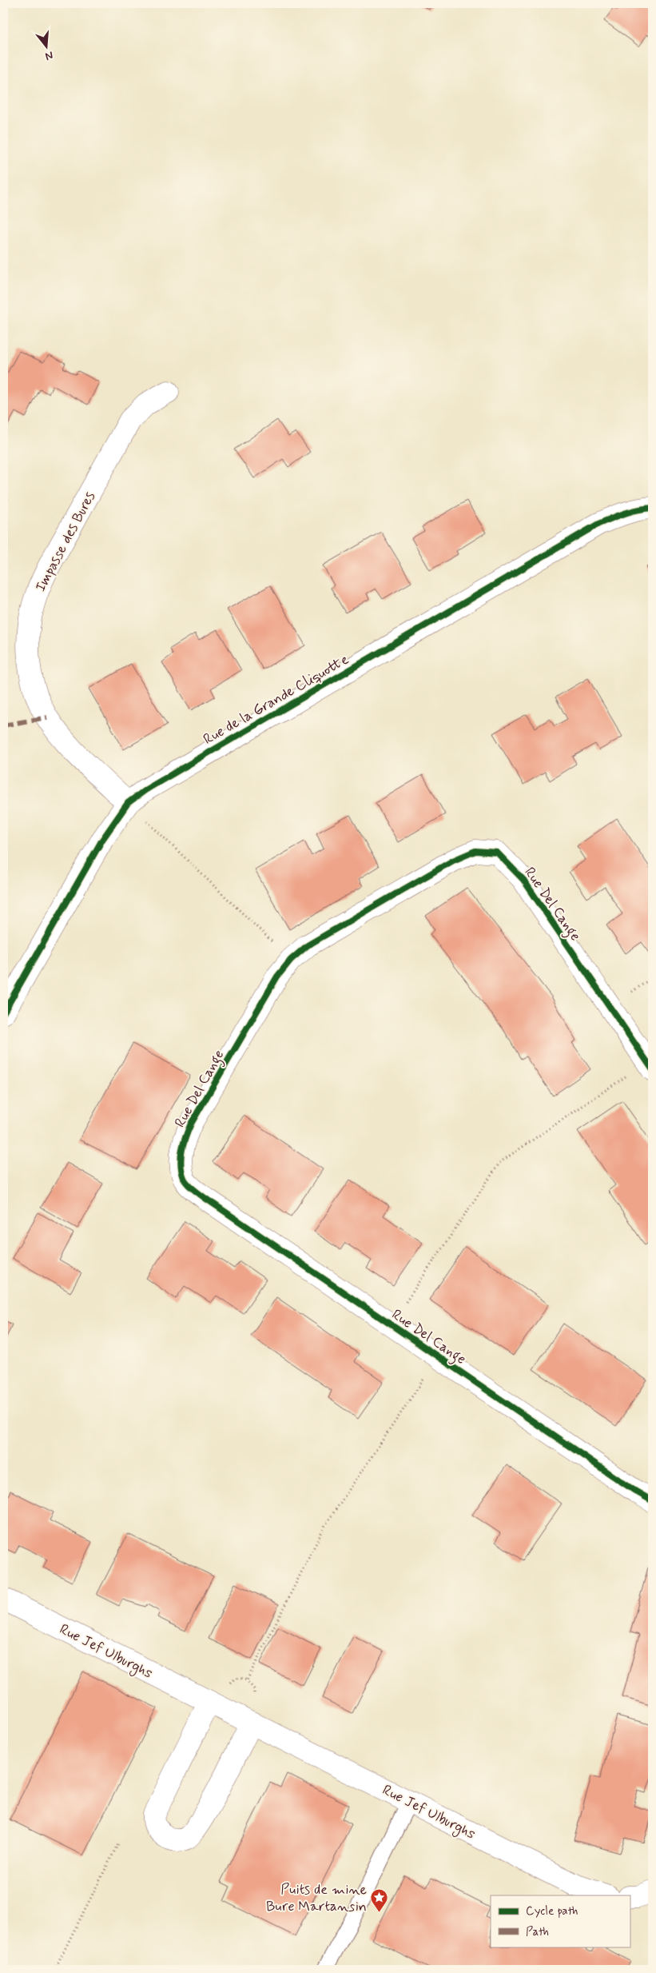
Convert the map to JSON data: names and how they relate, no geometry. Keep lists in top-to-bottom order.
{
  "streets": {
    "street": [
      "Impasse des Bures",
      "Rue de la Grande Cliquotte",
      "Rue Del Cange",
      "Rue Jef Ulburghs"
    ]
  },
  "crossings": [
    ["Impasse des Bures", "Rue de la Grande Cliquotte"]
  ],
  "places": {
    "place": ["Puits de mine Bure Martansin"]
  },
  "legend": ["Cycle path", "Path"],
  "north": "bottom"
}
